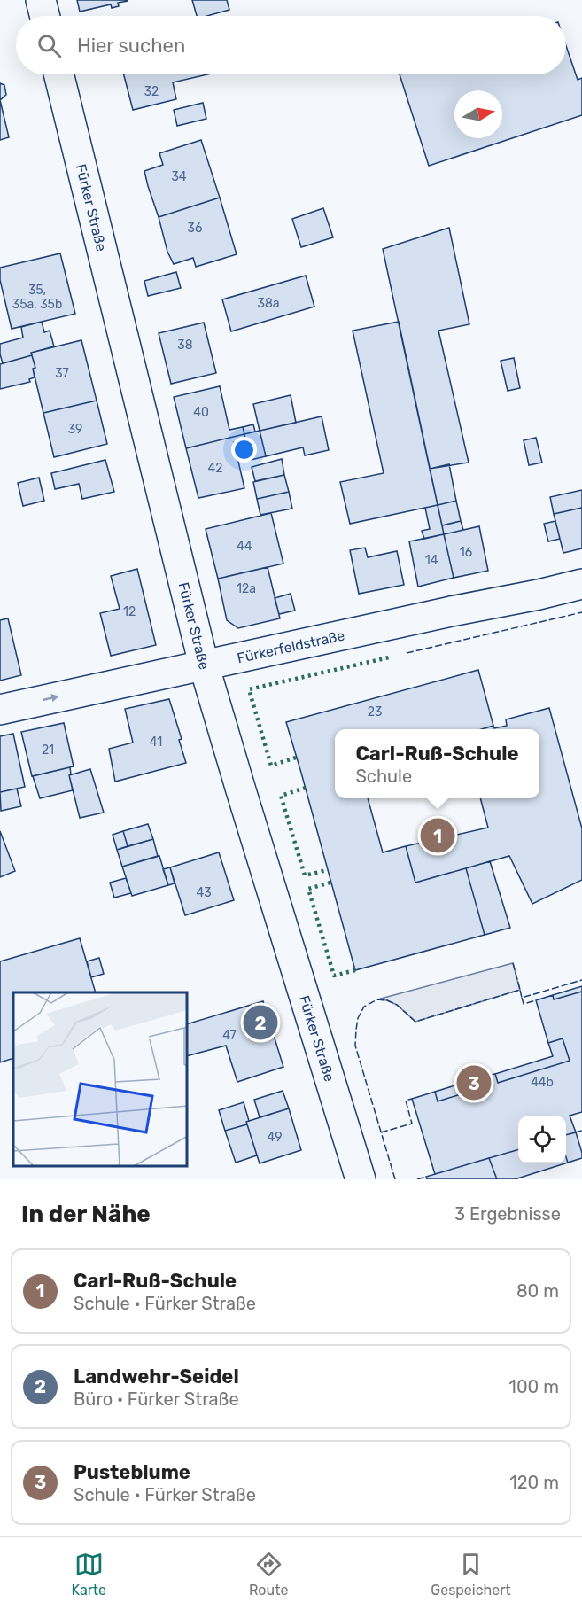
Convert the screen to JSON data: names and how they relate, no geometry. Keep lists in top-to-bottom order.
{
  "streets": {
    "street": ["Fürker Straße", "Fürkerfeldstraße"]
  },
  "crossings": [
    ["Fürker Straße", "Fürkerfeldstraße"]
  ],
  "one_way": ["Fürkerfeldstraße"],
  "house_numbers": [
    "32",
    "34",
    "36",
    "35, 35a, 35b",
    "38a",
    "38",
    "37",
    "40",
    "39",
    "42",
    "44",
    "16",
    "14",
    "12a",
    "12",
    "23",
    "41",
    "21",
    "43",
    "47",
    "44b",
    "49"
  ],
  "north": "right",
  "page": {
    "search": "Hier suchen",
    "popup": ["Carl-Ruß-Schule", "Schule"],
    "pins": ["1", "2", "3"],
    "heading": ["In der Nähe", "3 Ergebnisse"],
    "list": [
      {
        "mark": "1",
        "name": "Carl-Ruß-Schule",
        "note": "Schule · Fürker Straße",
        "value": "80 m"
      },
      {
        "mark": "2",
        "name": "Landwehr-Seidel",
        "note": "Büro · Fürker Straße",
        "value": "100 m"
      },
      {
        "mark": "3",
        "name": "Pusteblume",
        "note": "Schule · Fürker Straße",
        "value": "120 m"
      }
    ],
    "nav": ["Karte", "Route", "Gespeichert"]
  }
}
